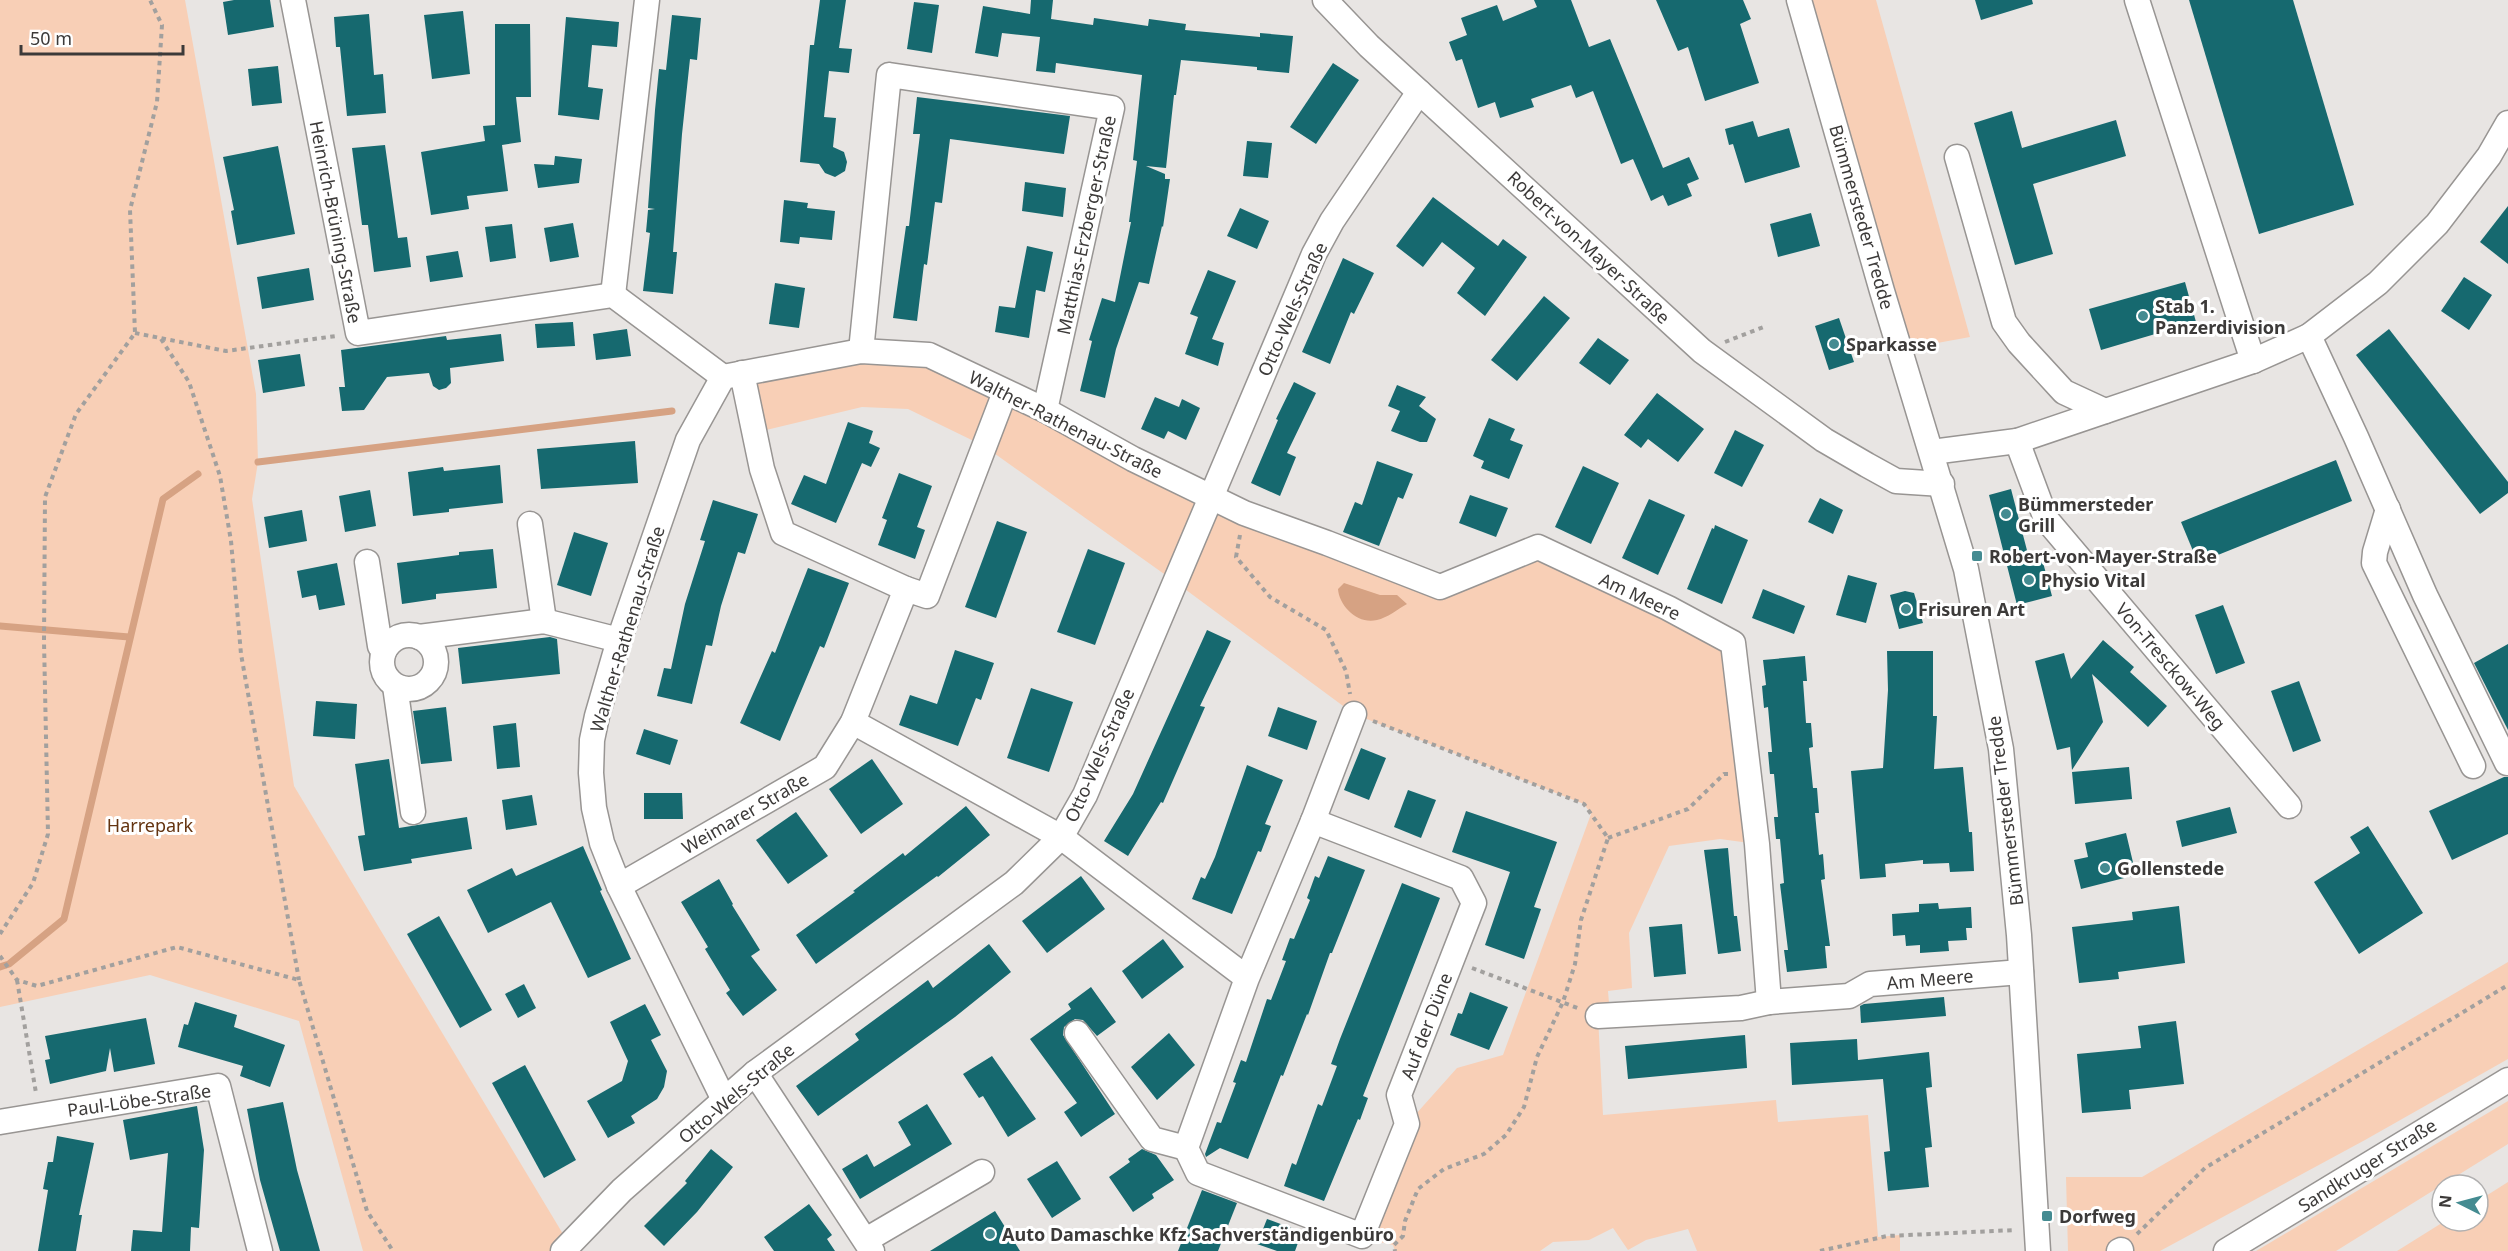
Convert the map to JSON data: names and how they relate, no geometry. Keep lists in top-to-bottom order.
{
  "streets": {
    "street": [
      "Bümmersteder Tredde",
      "Heinrich-Brüning-Straße",
      "Matthias-Erzberger-Straße",
      "Robert-von-Mayer-Straße",
      "Otto-Wels-Straße",
      "Walther-Rathenau-Straße",
      "Am Meere",
      "Von-Tresckow-Weg",
      "Weimarer Straße",
      "Auf der Düne",
      "Paul-Löbe-Straße",
      "Sandkruger Straße"
    ]
  },
  "crossings": [
    ["Bümmersteder Tredde", "Robert-von-Mayer-Straße"],
    ["Bümmersteder Tredde", "Am Meere"],
    ["Matthias-Erzberger-Straße", "Walther-Rathenau-Straße"],
    ["Robert-von-Mayer-Straße", "Otto-Wels-Straße"],
    ["Otto-Wels-Straße", "Walther-Rathenau-Straße"],
    ["Otto-Wels-Straße", "Am Meere"],
    ["Walther-Rathenau-Straße", "Am Meere"],
    ["Walther-Rathenau-Straße", "Weimarer Straße"]
  ],
  "parks": ["Harrepark"],
  "places": {
    "other": [
      "Stab 1. Panzerdivision",
      "Sparkasse",
      "Bümmersteder Grill",
      "Physio Vital",
      "Frisuren Art",
      "Gollenstede",
      "Auto Damaschke Kfz Sachverständigenbüro"
    ],
    "transit": ["Robert-von-Mayer-Straße", "Dorfweg"]
  },
  "scale_bar": "50 m",
  "north": "left"
}
